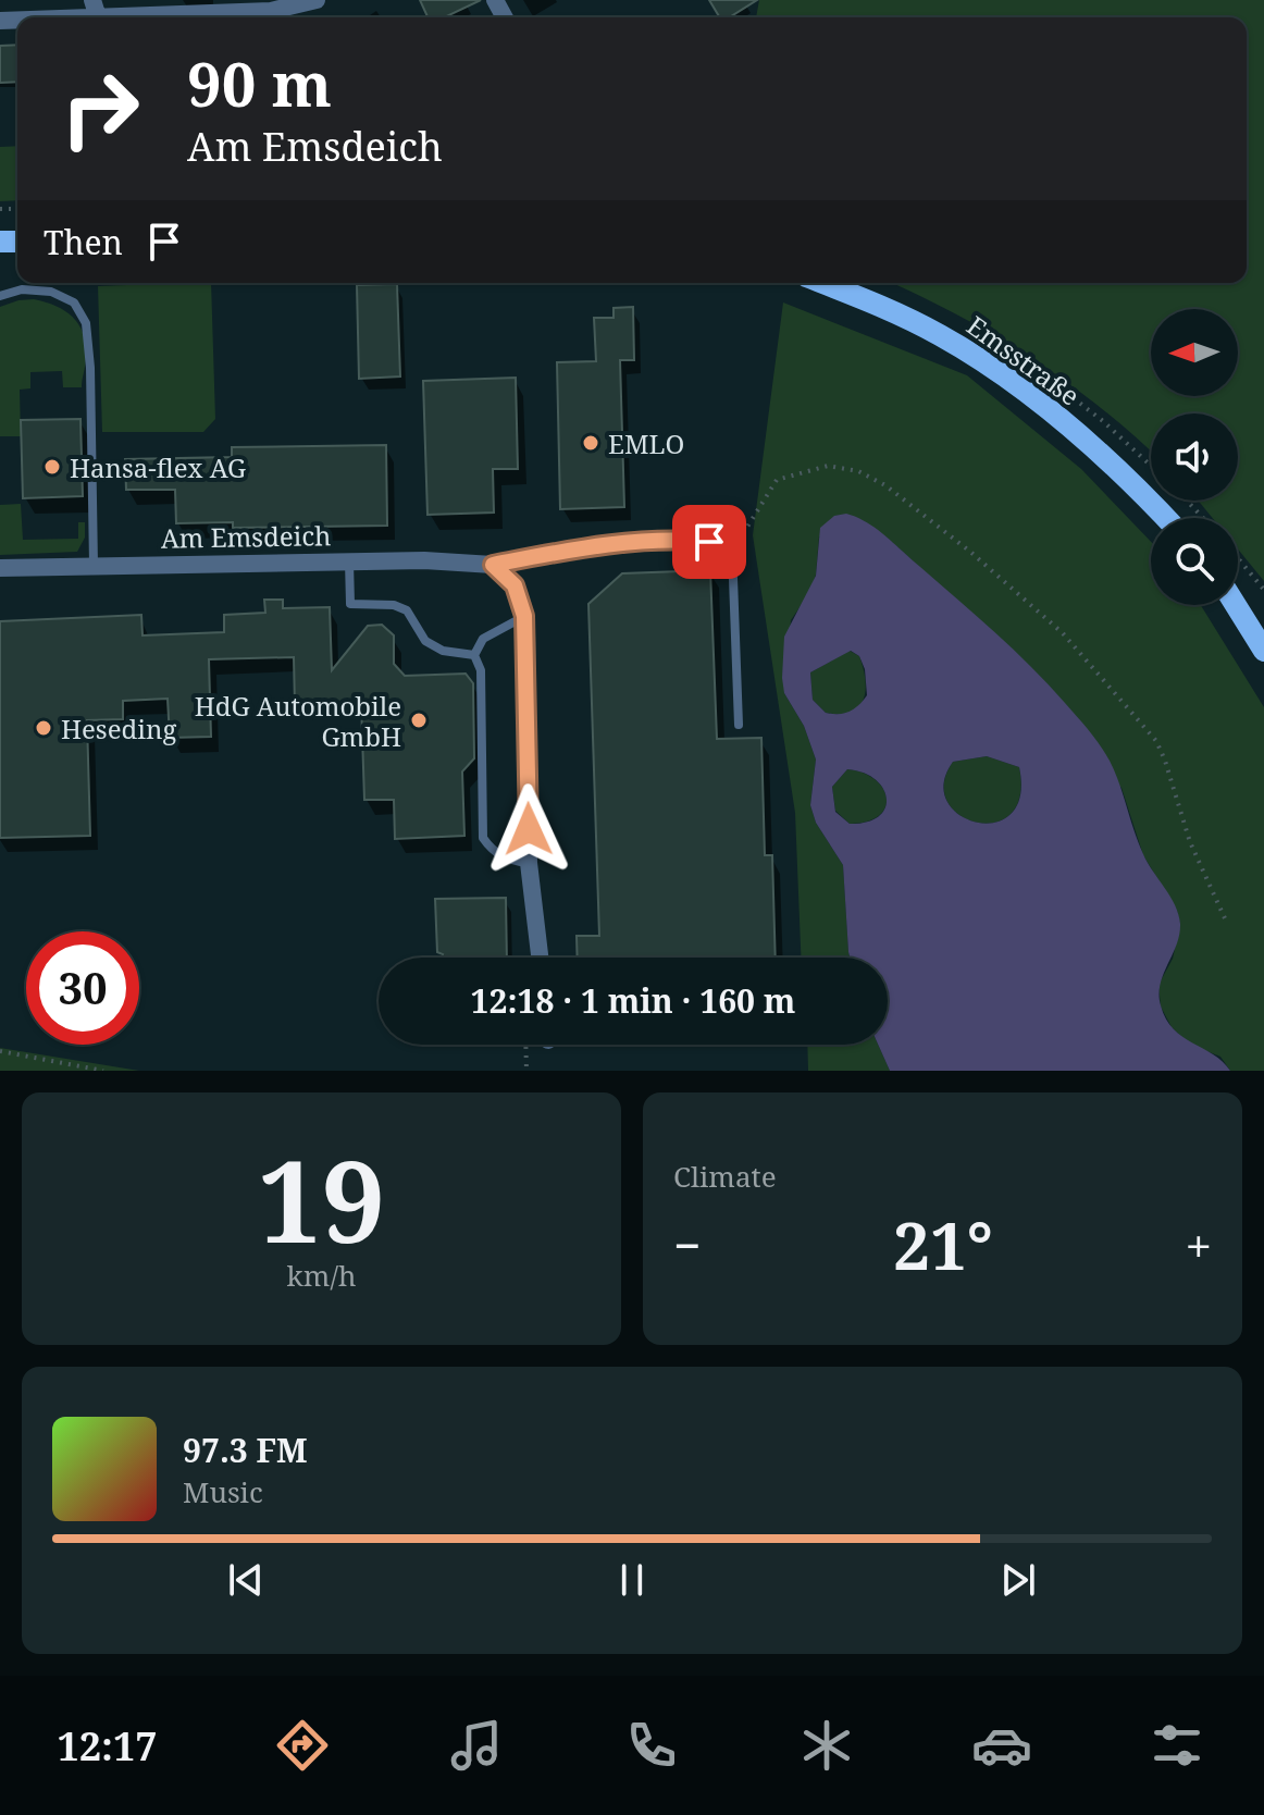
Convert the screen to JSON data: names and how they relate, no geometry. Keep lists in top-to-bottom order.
{
  "streets": {
    "main road": ["Emsstraße"],
    "street": ["Am Emsdeich"]
  },
  "places": [
    "EMLO",
    "Hansa-flex AG",
    "HdG Automobile GmbH",
    "Heseding"
  ],
  "north": "left",
  "page": {
    "turn": ["90 m", "Am Emsdeich"],
    "then": "Then",
    "limit": "30",
    "trip": "12:18 · 1 min · 160 m",
    "tile": [
      ["19", "km/h"],
      "Climate"
    ],
    "heat": ["−", "21°", "+"],
    "song": ["97.3 FM", "Music"],
    "tabs": "12:17"
  }
}
